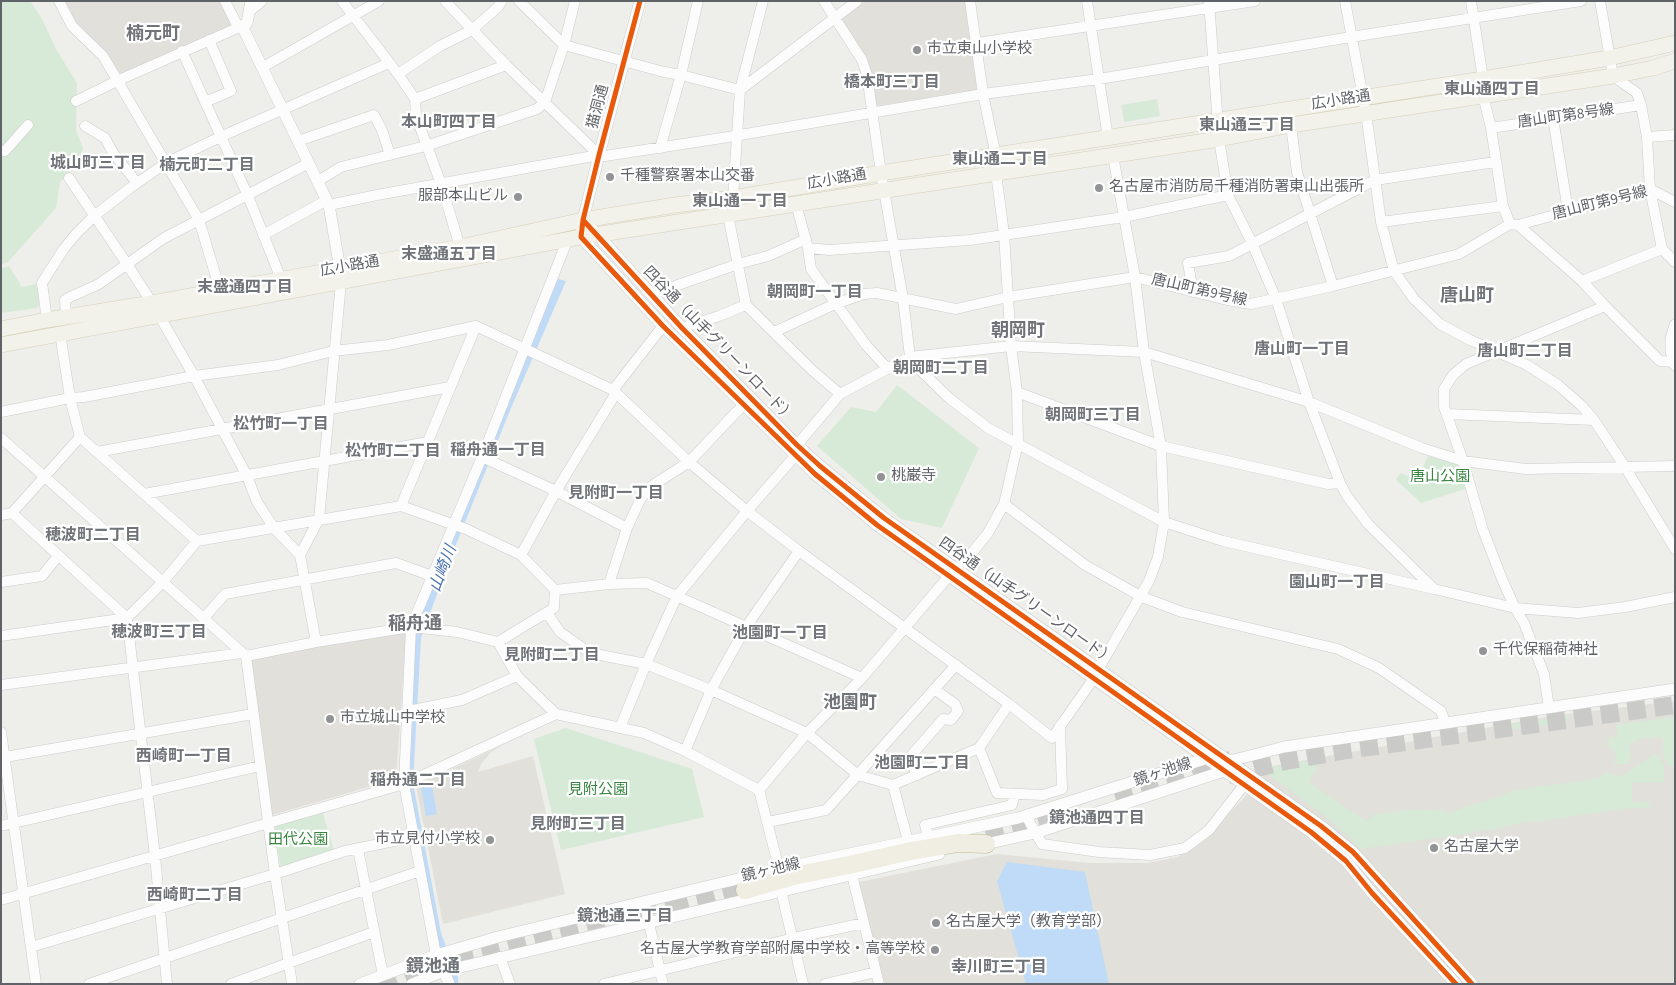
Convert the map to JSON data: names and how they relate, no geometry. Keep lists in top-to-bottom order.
{
  "streets": {
    "main road": ["広小路通"],
    "street": [
      "猫洞通",
      "唐山町第8号線",
      "唐山町第9号線",
      "四谷通（山手グリーンロード）",
      "鏡ヶ池線"
    ]
  },
  "crossings": [
    ["広小路通", "猫洞通"],
    ["広小路通", "四谷通（山手グリーンロード）"],
    ["猫洞通", "四谷通（山手グリーンロード）"],
    ["四谷通（山手グリーンロード）", "鏡ヶ池線"]
  ],
  "districts": [
    "楠元町",
    "橋本町三丁目",
    "東山通四丁目",
    "本山町四丁目",
    "東山通三丁目",
    "東山通二丁目",
    "城山町三丁目",
    "楠元町二丁目",
    "東山通一丁目",
    "末盛通五丁目",
    "末盛通四丁目",
    "朝岡町一丁目",
    "唐山町",
    "朝岡町",
    "唐山町一丁目",
    "唐山町二丁目",
    "朝岡町二丁目",
    "朝岡町三丁目",
    "松竹町一丁目",
    "稲舟通一丁目",
    "松竹町二丁目",
    "見附町一丁目",
    "穂波町二丁目",
    "園山町一丁目",
    "稲舟通",
    "穂波町三丁目",
    "池園町一丁目",
    "見附町二丁目",
    "池園町",
    "西崎町一丁目",
    "池園町二丁目",
    "稲舟通二丁目",
    "鏡池通四丁目",
    "見附町三丁目",
    "西崎町二丁目",
    "鏡池通三丁目",
    "鏡池通",
    "幸川町三丁目"
  ],
  "water": ["山崎川"],
  "parks": ["唐山公園", "見附公園", "田代公園"],
  "places": [
    "市立東山小学校",
    "千種警察署本山交番",
    "名古屋市消防局千種消防署東山出張所",
    "服部本山ビル",
    "桃巌寺",
    "千代保稲荷神社",
    "市立城山中学校",
    "市立見付小学校",
    "名古屋大学",
    "名古屋大学（教育学部）",
    "名古屋大学教育学部附属中学校・高等学校"
  ]
}
